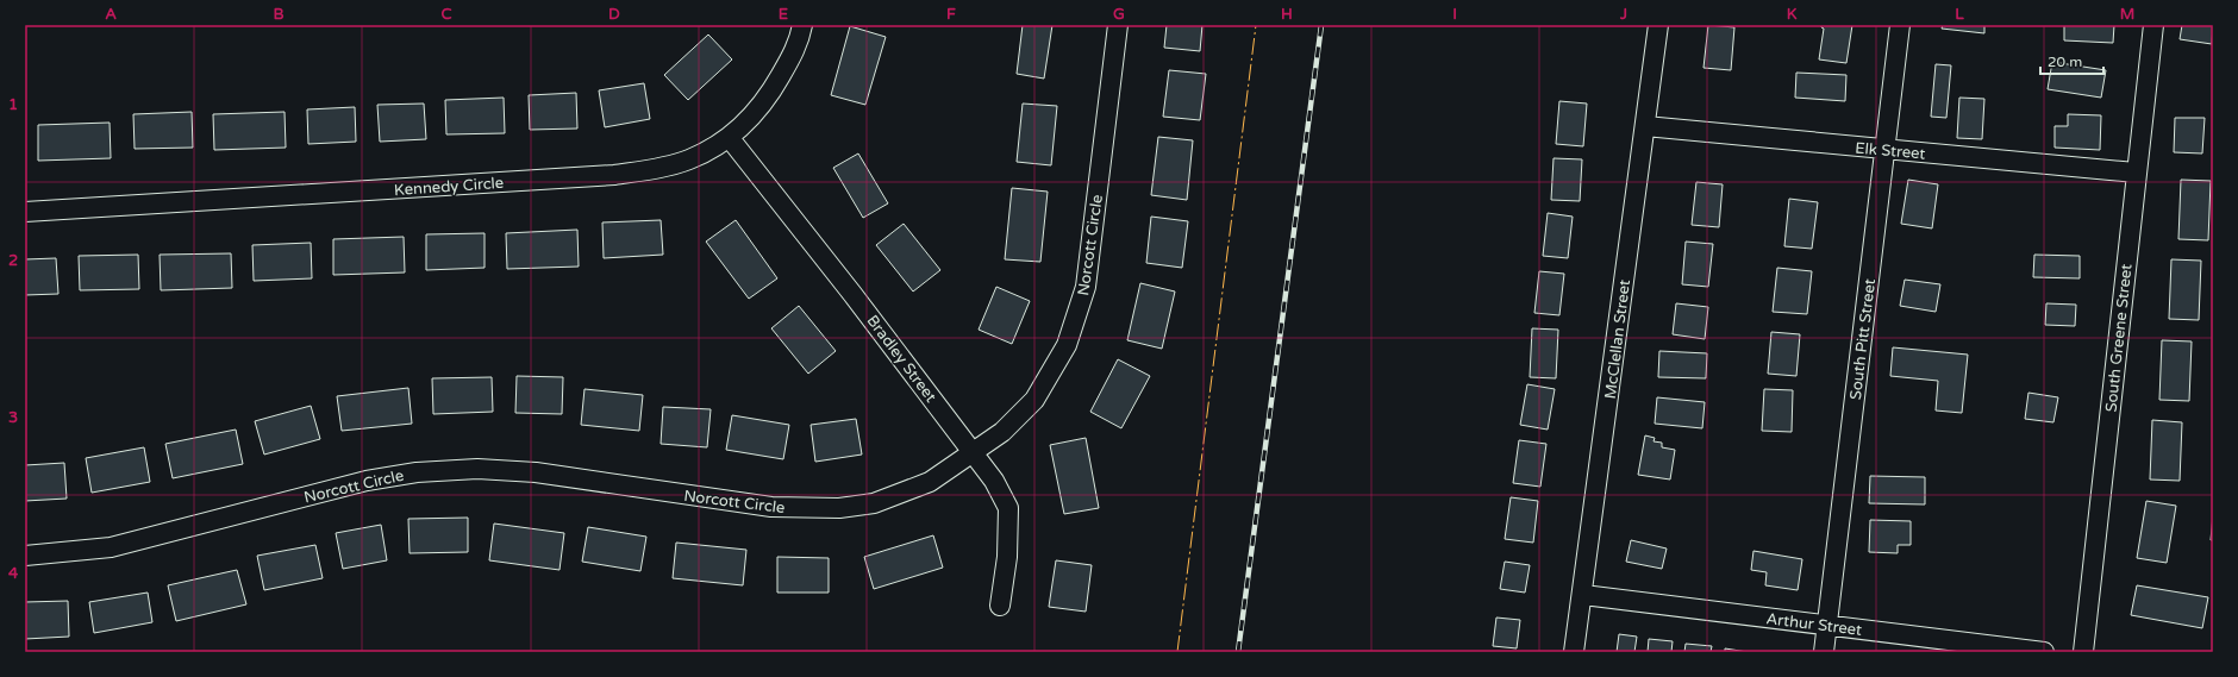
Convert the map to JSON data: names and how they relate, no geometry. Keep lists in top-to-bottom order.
{
  "streets": {
    "street": [
      "Elk Street",
      "Kennedy Circle",
      "Norcott Circle",
      "South Greene Street",
      "McClellan Street",
      "South Pitt Street",
      "Bradley Street",
      "Arthur Street"
    ]
  },
  "crossings": [
    ["Elk Street", "South Greene Street"],
    ["Elk Street", "McClellan Street"],
    ["Elk Street", "South Pitt Street"],
    ["Kennedy Circle", "Bradley Street"],
    ["Norcott Circle", "Bradley Street"],
    ["McClellan Street", "Arthur Street"],
    ["South Pitt Street", "Arthur Street"]
  ],
  "scale_bar": "20 m",
  "grid": {
    "columns": [
      "A",
      "B",
      "C",
      "D",
      "E",
      "F",
      "G",
      "H",
      "I",
      "J",
      "K",
      "L",
      "M"
    ],
    "rows": [
      "1",
      "2",
      "3",
      "4"
    ]
  }
}
